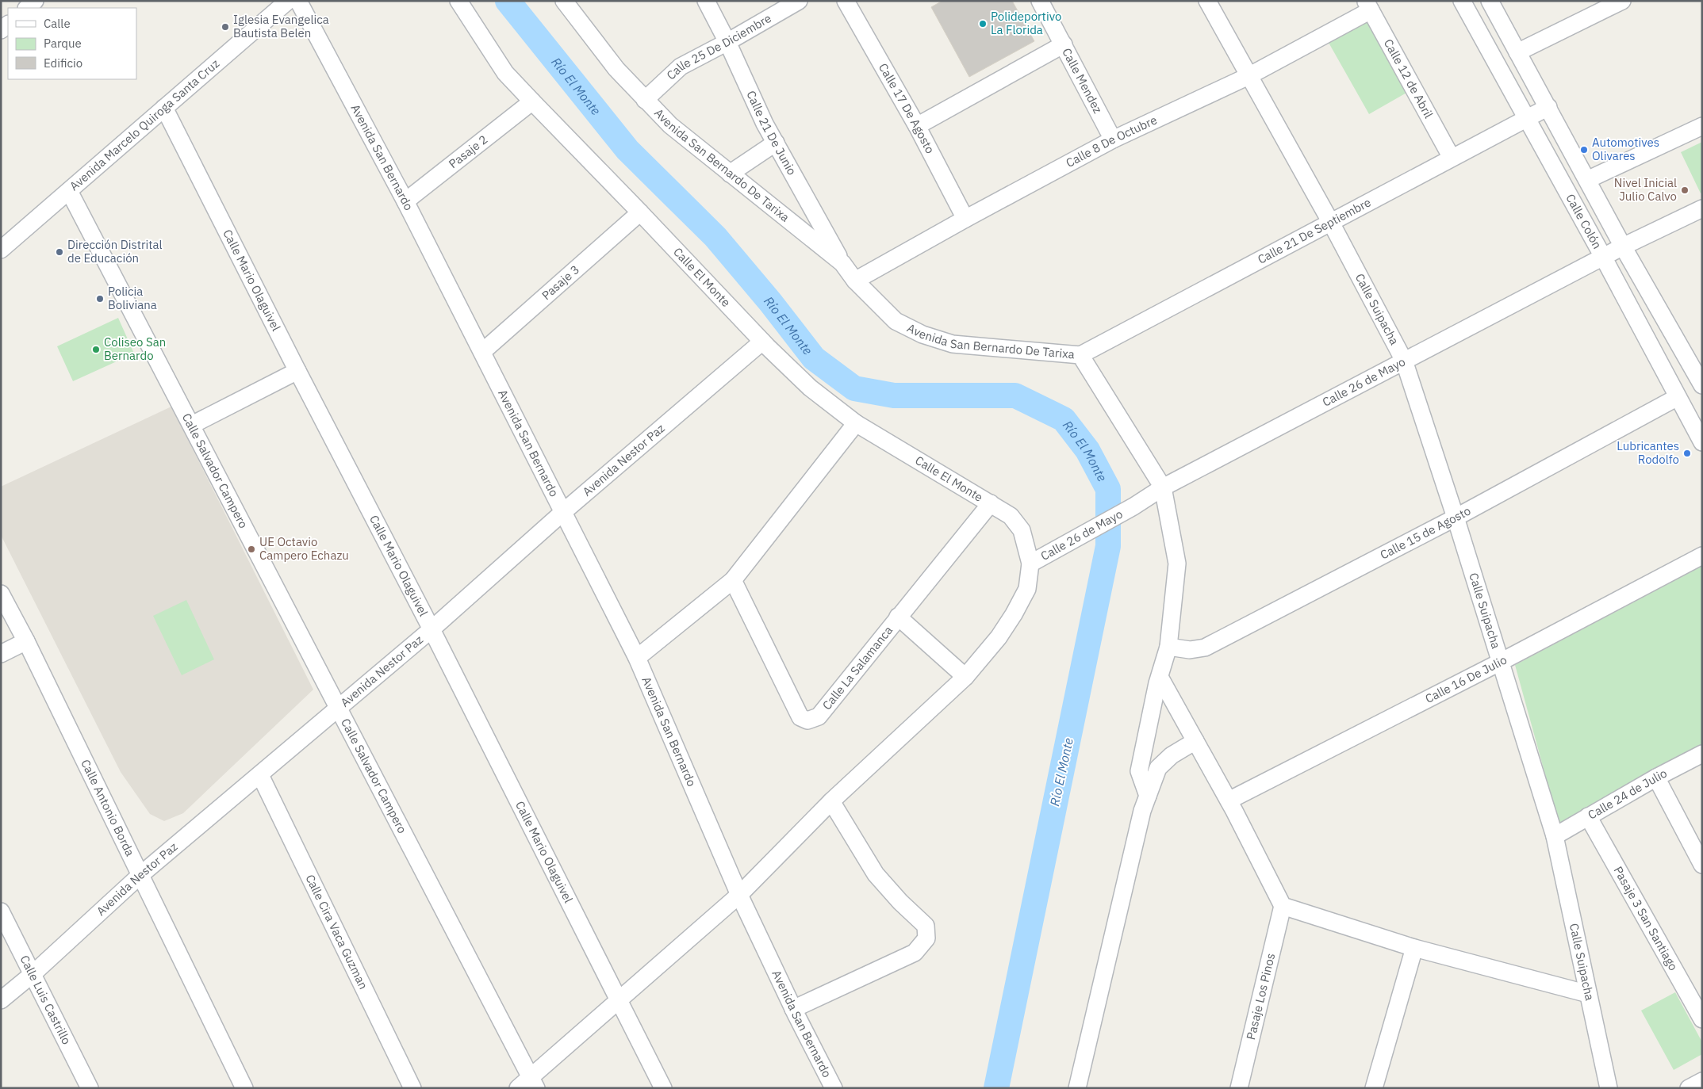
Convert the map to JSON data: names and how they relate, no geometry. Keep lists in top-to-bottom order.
{
  "streets": {
    "street": [
      "Calle 25 De Diciembre",
      "Calle 12 de Abril",
      "Calle Mendez",
      "Calle 17 De Agosto",
      "Avenida Marcelo Quiroga Santa Cruz",
      "Calle 21 De Junio",
      "Calle 8 De Octubre",
      "Pasaje 2",
      "Avenida San Bernardo",
      "Avenida San Bernardo De Tarixa",
      "Calle Colón",
      "Calle 21 De Septiembre",
      "Calle El Monte",
      "Calle Mario Olaguivel",
      "Pasaje 3",
      "Calle Suipacha",
      "Calle 26 de Mayo",
      "Avenida Nestor Paz",
      "Calle Salvador Campero",
      "Calle 15 de Agosto",
      "Calle La Salamanca",
      "Calle 16 De Julio",
      "Calle 24 de Julio",
      "Calle Antonio Borda",
      "Pasaje 3 San Santiago",
      "Calle Cira Vaca Guzman",
      "Pasaje Los Pinos",
      "Calle Luis Castrillo"
    ]
  },
  "crossings": [
    ["Calle 25 De Diciembre", "Calle 21 De Junio"],
    ["Calle 25 De Diciembre", "Avenida San Bernardo De Tarixa"],
    ["Calle 12 de Abril", "Calle 8 De Octubre"],
    ["Calle 12 de Abril", "Calle 21 De Septiembre"],
    ["Calle Mendez", "Calle 8 De Octubre"],
    ["Calle 17 De Agosto", "Calle 8 De Octubre"],
    ["Avenida Marcelo Quiroga Santa Cruz", "Calle Mario Olaguivel"],
    ["Avenida Marcelo Quiroga Santa Cruz", "Calle Salvador Campero"],
    ["Calle 21 De Junio", "Avenida San Bernardo De Tarixa"],
    ["Calle 8 De Octubre", "Avenida San Bernardo De Tarixa"],
    ["Calle 8 De Octubre", "Calle Suipacha"],
    ["Pasaje 2", "Avenida San Bernardo"],
    ["Pasaje 2", "Calle El Monte"],
    ["Avenida San Bernardo", "Pasaje 3"],
    ["Avenida San Bernardo", "Avenida Nestor Paz"],
    ["Avenida San Bernardo De Tarixa", "Calle 21 De Septiembre"],
    ["Avenida San Bernardo De Tarixa", "Calle 26 de Mayo"],
    ["Avenida San Bernardo De Tarixa", "Calle 15 de Agosto"],
    ["Calle Colón", "Calle 21 De Septiembre"],
    ["Calle Colón", "Calle 26 de Mayo"],
    ["Calle Colón", "Calle 15 de Agosto"],
    ["Calle 21 De Septiembre", "Calle Suipacha"],
    ["Calle El Monte", "Pasaje 3"],
    ["Calle El Monte", "Avenida Nestor Paz"],
    ["Calle El Monte", "Calle La Salamanca"],
    ["Calle Mario Olaguivel", "Avenida Nestor Paz"],
    ["Calle Suipacha", "Calle 26 de Mayo"],
    ["Calle Suipacha", "Calle 15 de Agosto"],
    ["Calle Suipacha", "Calle 16 De Julio"],
    ["Calle Suipacha", "Calle 24 de Julio"],
    ["Avenida Nestor Paz", "Calle Salvador Campero"],
    ["Avenida Nestor Paz", "Calle Antonio Borda"],
    ["Avenida Nestor Paz", "Calle Cira Vaca Guzman"],
    ["Avenida Nestor Paz", "Calle Luis Castrillo"],
    ["Calle 24 de Julio", "Pasaje 3 San Santiago"]
  ],
  "water": ["Río El Monte"],
  "places": [
    "Polideportivo La Florida",
    "Iglesia Evangelica Bautista Belen",
    "Automotives Olivares",
    "Nivel Inicial Julio Calvo",
    "Dirección Distrital de Educación",
    "Policia Boliviana",
    "Coliseo San Bernardo",
    "Lubricantes Rodolfo",
    "UE Octavio Campero Echazu"
  ],
  "legend": ["Calle", "Parque", "Edificio"]
}
